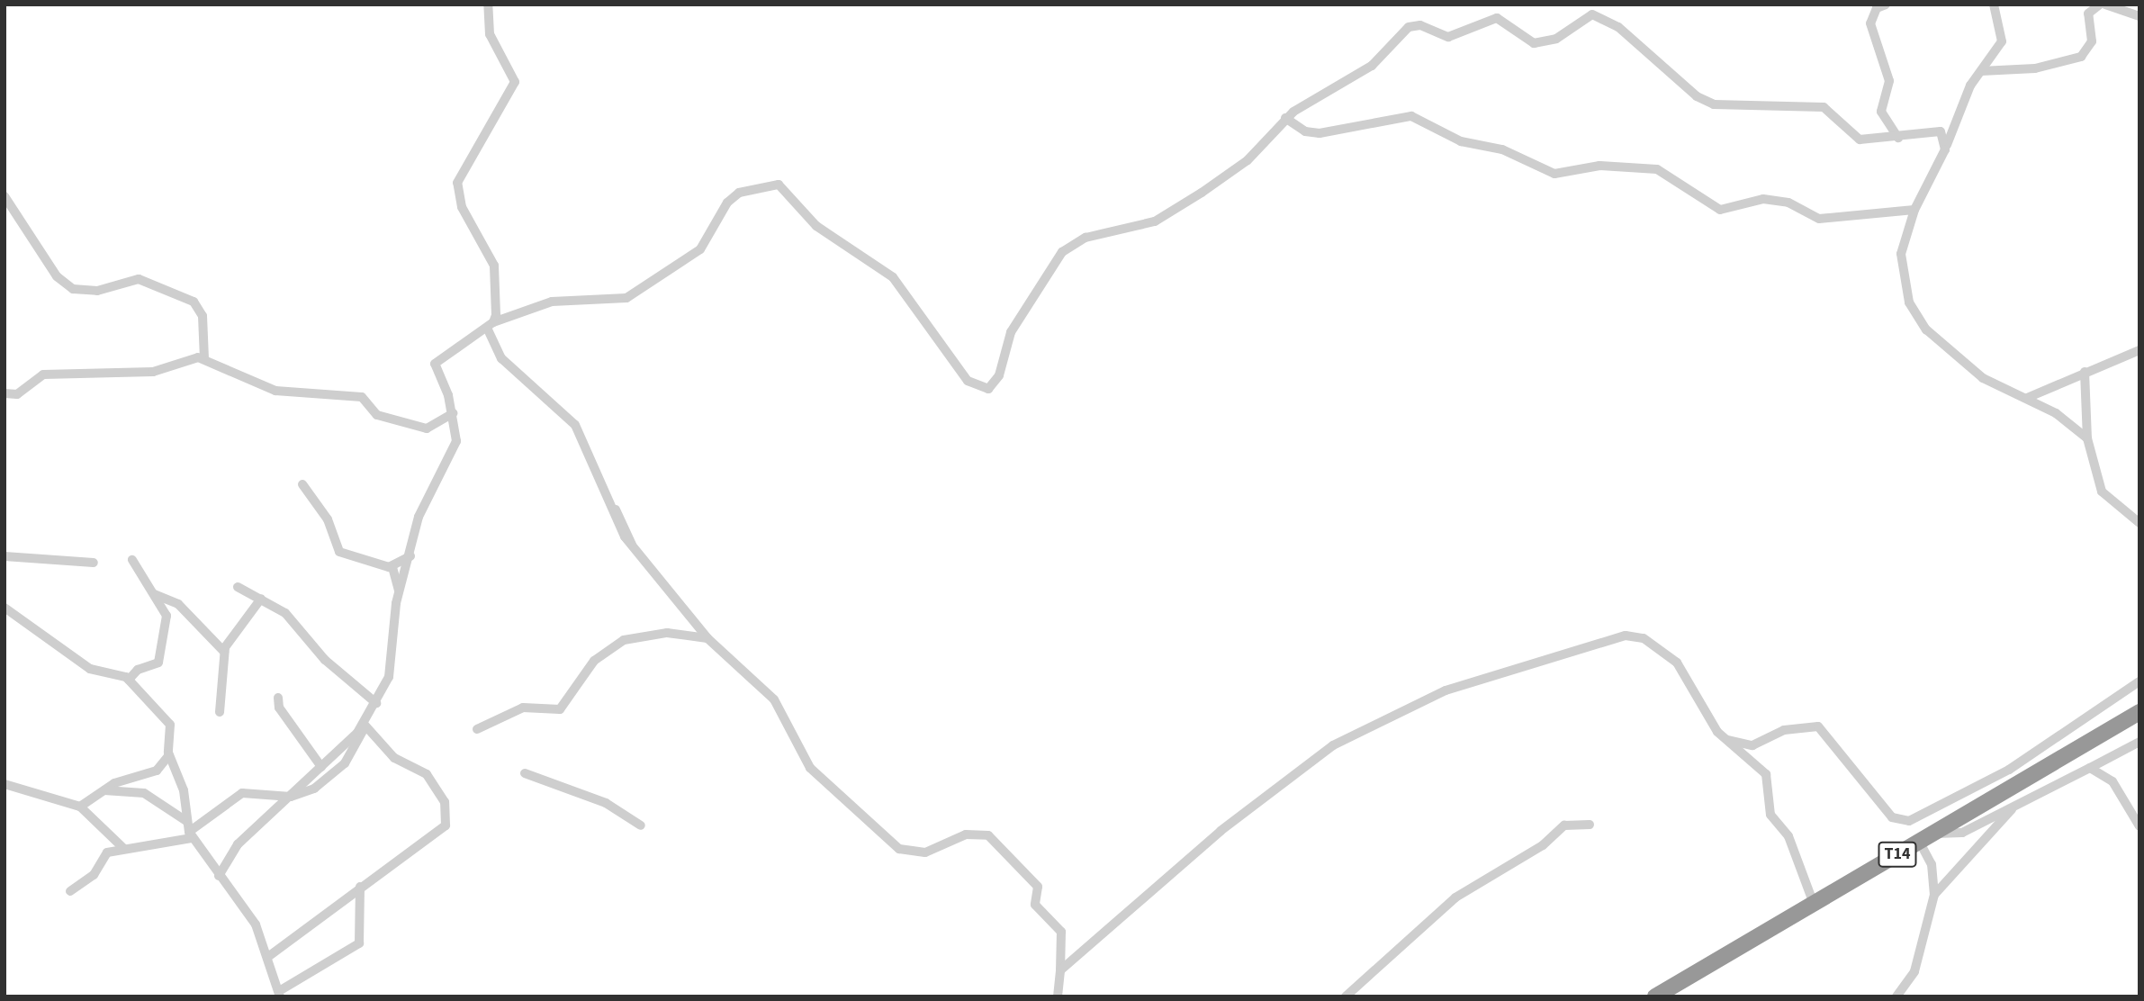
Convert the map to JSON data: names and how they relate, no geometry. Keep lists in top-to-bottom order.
{
  "streets": {
    "highway": ["T14"]
  }
}
